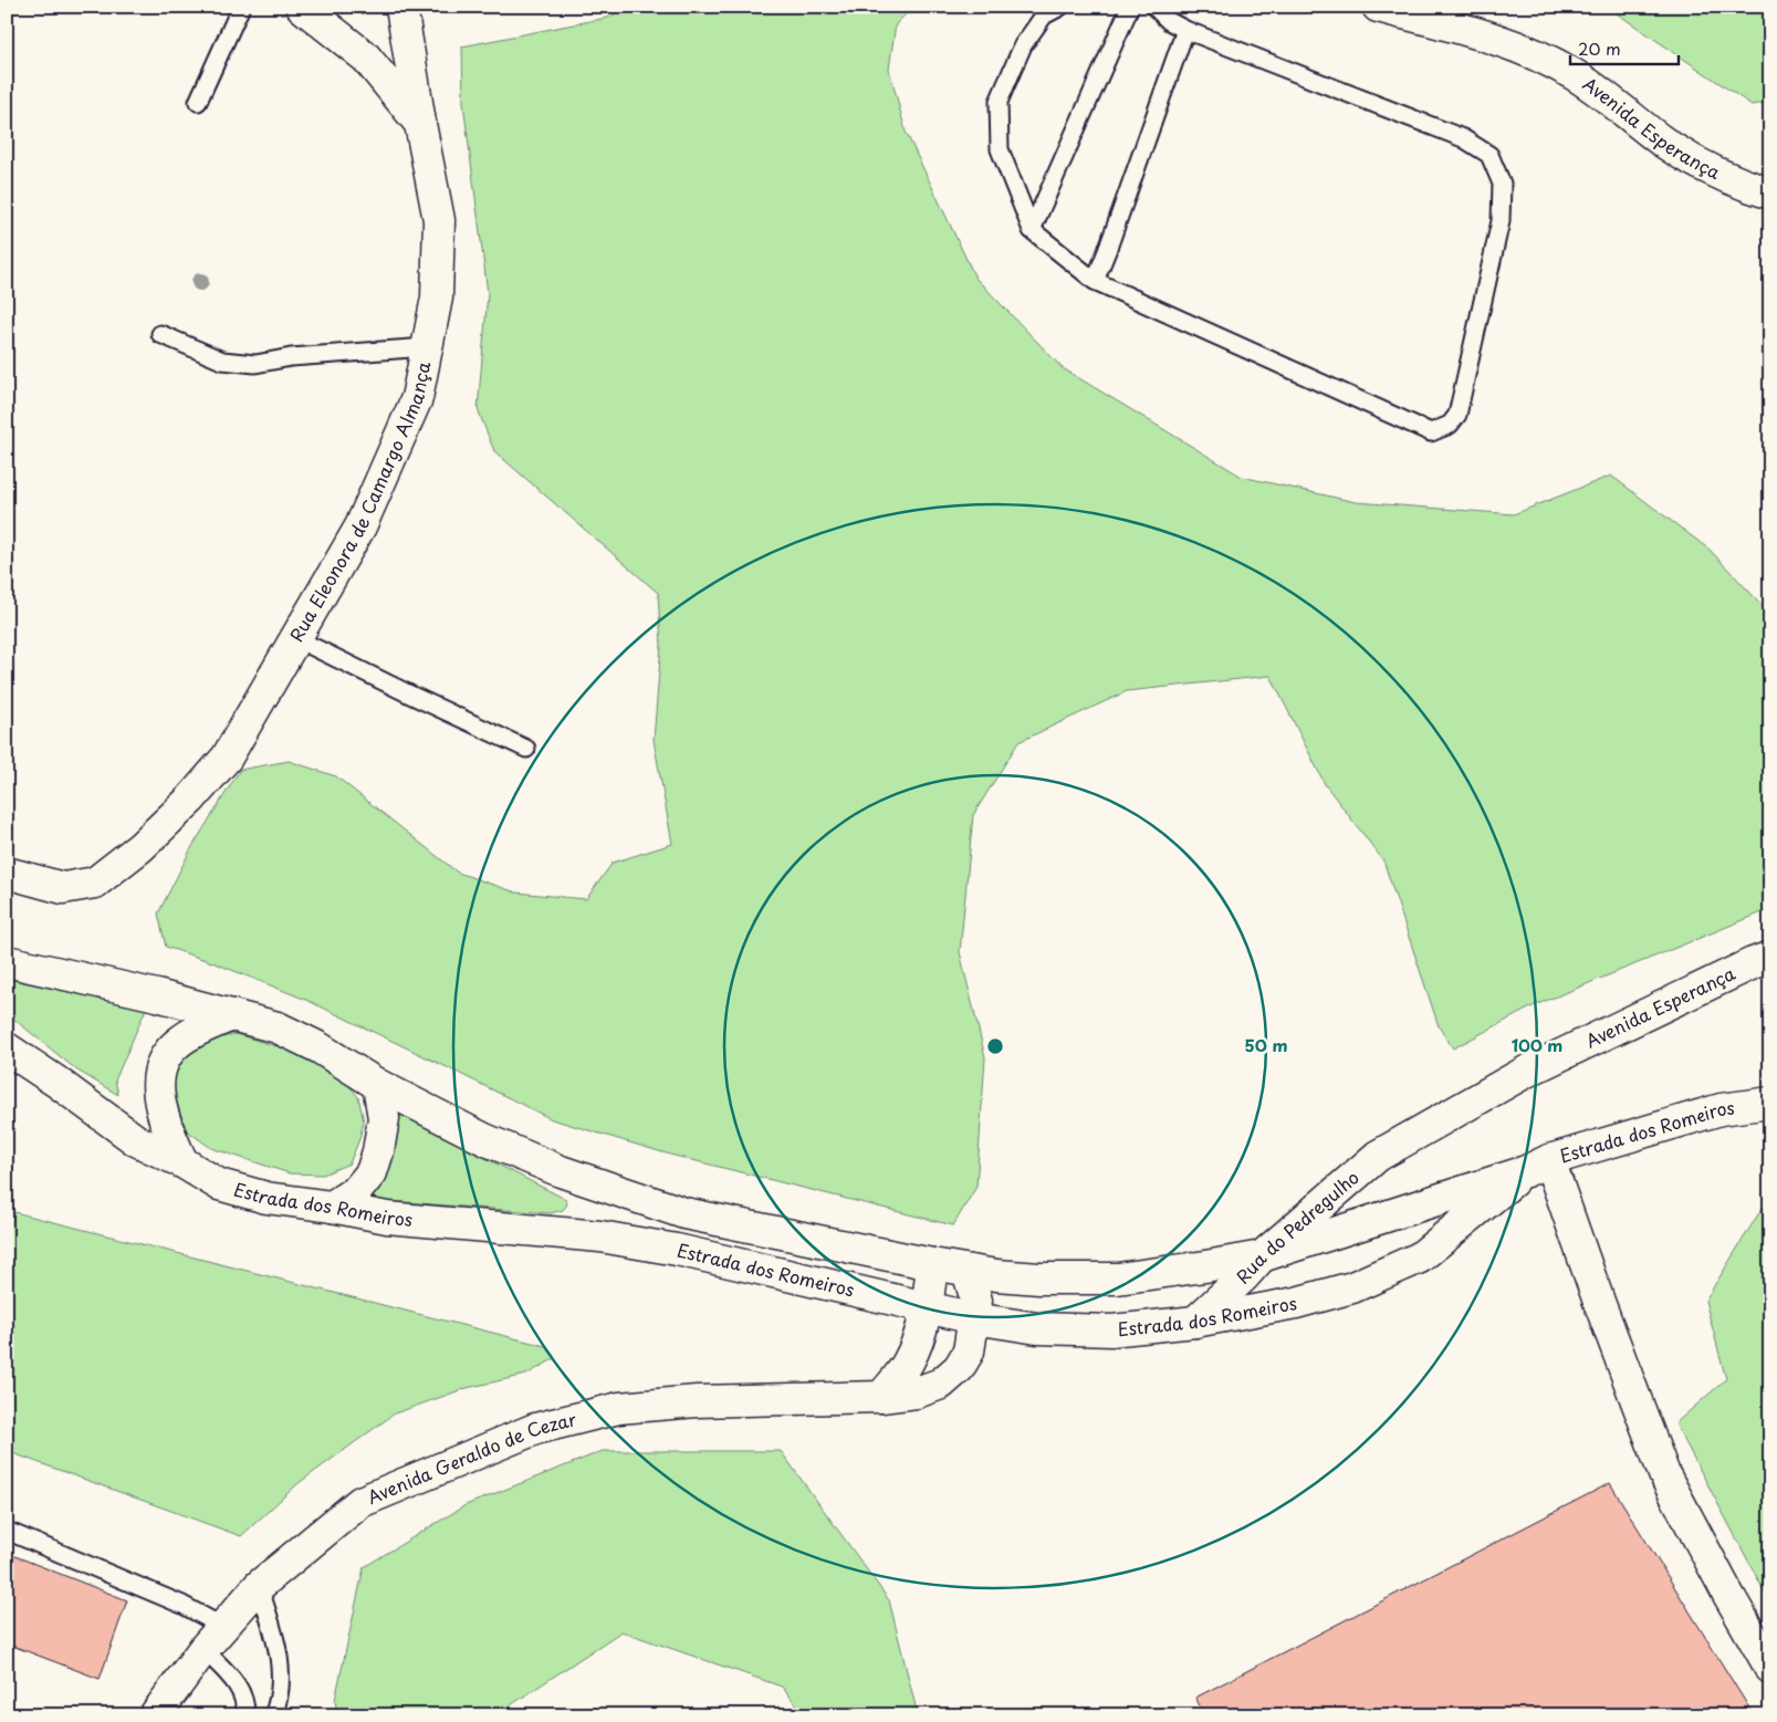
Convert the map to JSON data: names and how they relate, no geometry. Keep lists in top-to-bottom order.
{
  "streets": {
    "street": [
      "Avenida Esperança",
      "Rua Eleonora de Camargo Almança",
      "Estrada dos Romeiros",
      "Rua do Pedregulho",
      "Avenida Geraldo de Cezar"
    ]
  },
  "crossings": [
    ["Avenida Esperança", "Rua do Pedregulho"],
    ["Estrada dos Romeiros", "Rua do Pedregulho"],
    ["Estrada dos Romeiros", "Avenida Geraldo de Cezar"]
  ],
  "scale_bar": "20 m",
  "rings": ["50 m", "100 m"]
}
